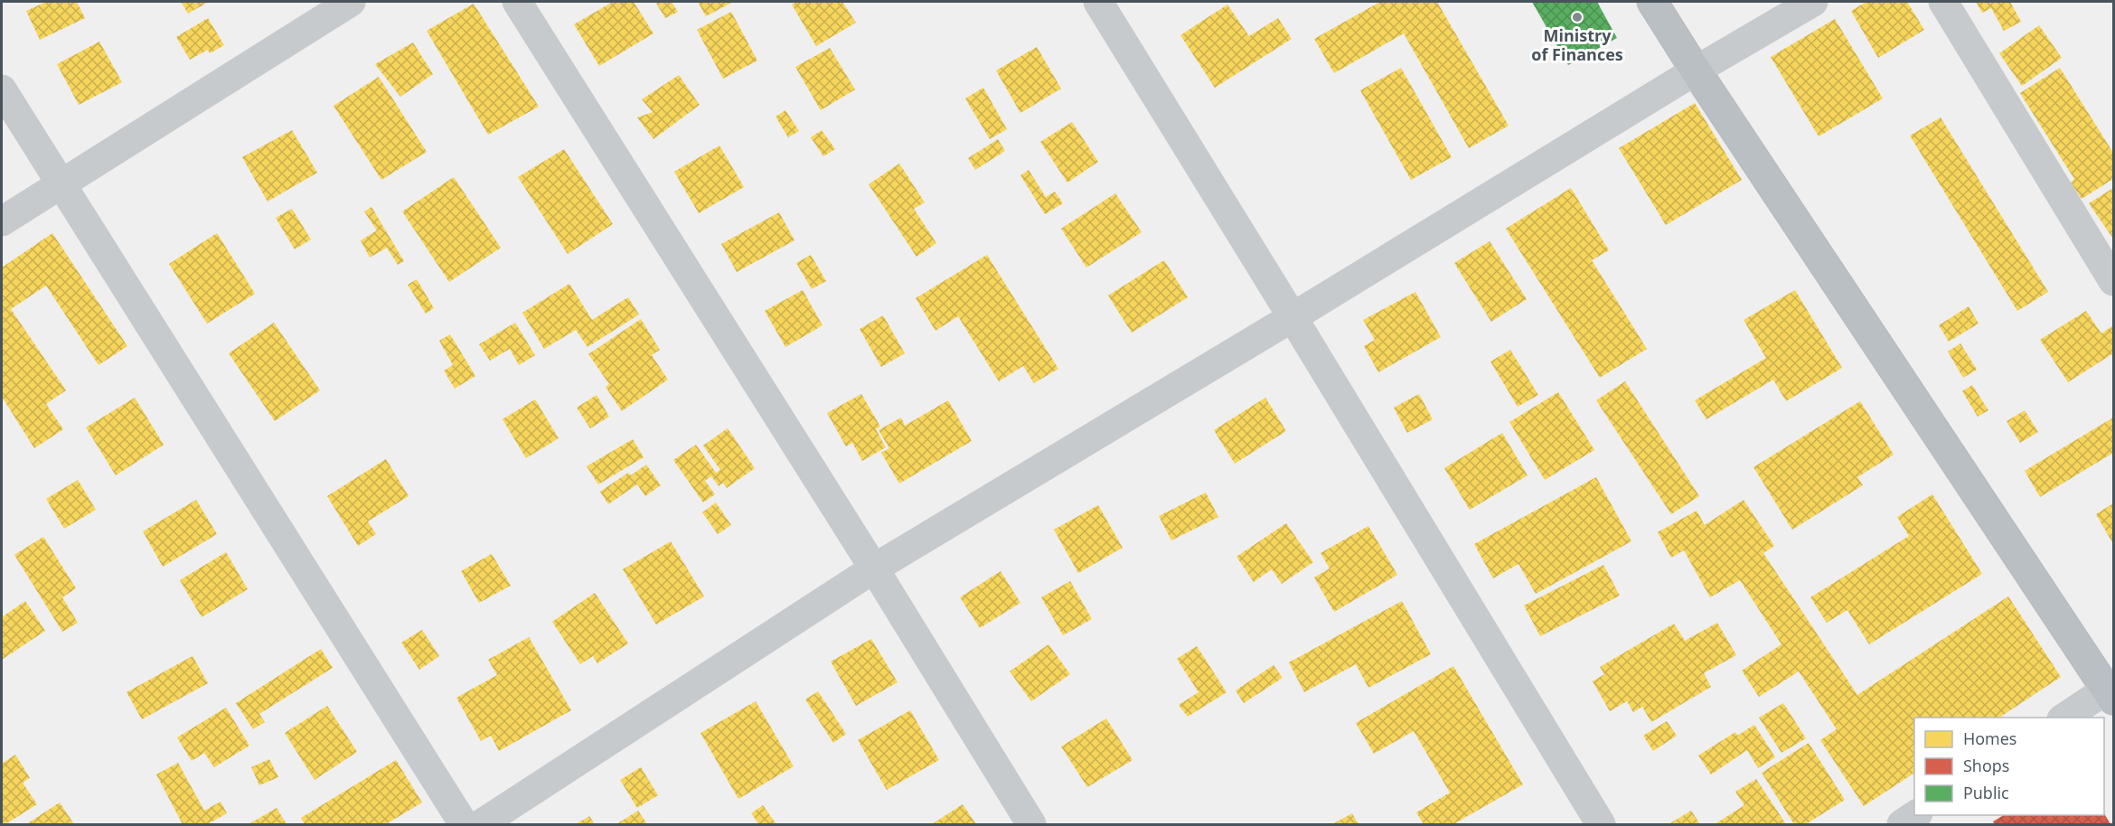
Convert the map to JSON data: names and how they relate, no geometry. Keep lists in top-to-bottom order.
{
  "places": ["Ministry of Finances"],
  "legend": ["Homes", "Shops", "Public"]
}
